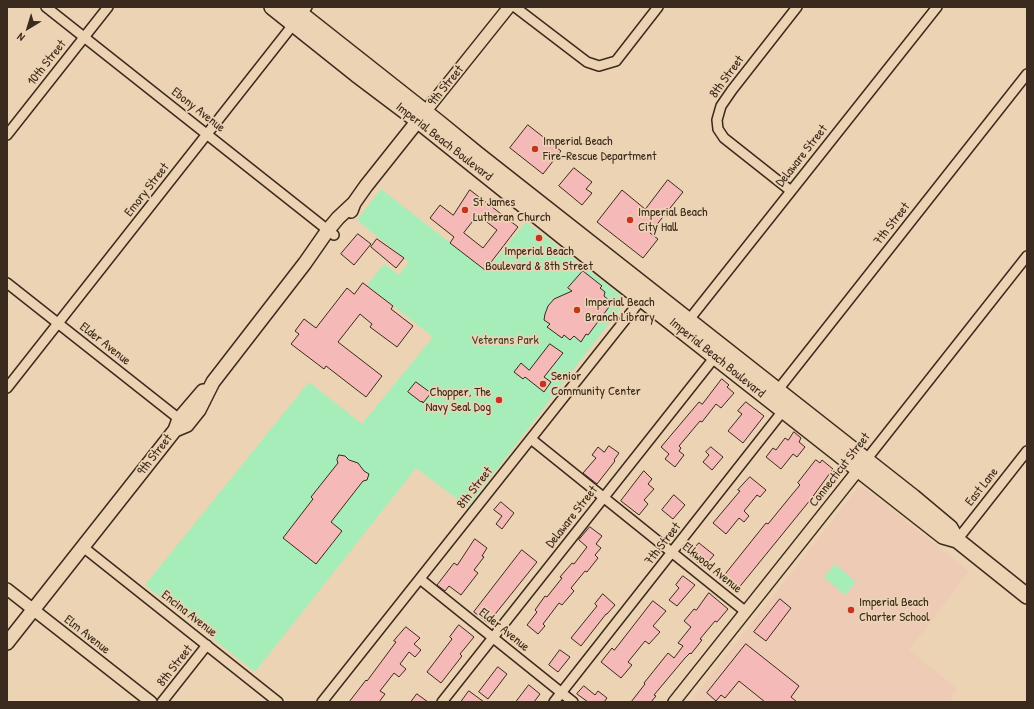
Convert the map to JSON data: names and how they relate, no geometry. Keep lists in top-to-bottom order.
{
  "streets": {
    "main road": ["9th Street", "Imperial Beach Boulevard"],
    "street": [
      "10th Street",
      "8th Street",
      "Ebony Avenue",
      "Delaware Street",
      "Emory Street",
      "7th Street",
      "Elder Avenue",
      "Connecticut Street",
      "East Lane",
      "Elkwood Avenue",
      "Encina Avenue",
      "Elm Avenue"
    ]
  },
  "crossings": [
    ["10th Street", "Ebony Avenue"],
    ["8th Street", "Imperial Beach Boulevard"],
    ["8th Street", "Delaware Street"],
    ["8th Street", "Elder Avenue"],
    ["8th Street", "Elkwood Avenue"],
    ["8th Street", "Encina Avenue"],
    ["9th Street", "Ebony Avenue"],
    ["9th Street", "Imperial Beach Boulevard"],
    ["9th Street", "Elder Avenue"],
    ["9th Street", "Encina Avenue"],
    ["9th Street", "Elm Avenue"],
    ["Ebony Avenue", "Emory Street"],
    ["Imperial Beach Boulevard", "Delaware Street"],
    ["Imperial Beach Boulevard", "Emory Street"],
    ["Imperial Beach Boulevard", "7th Street"],
    ["Imperial Beach Boulevard", "Connecticut Street"],
    ["Imperial Beach Boulevard", "East Lane"],
    ["Delaware Street", "Elder Avenue"],
    ["Delaware Street", "Elkwood Avenue"],
    ["Emory Street", "Elder Avenue"],
    ["7th Street", "Elder Avenue"],
    ["7th Street", "Elkwood Avenue"],
    ["Connecticut Street", "Elkwood Avenue"]
  ],
  "parks": ["Veterans Park"],
  "places": [
    "Imperial Beach Fire-Rescue Department",
    "St James Lutheran Church",
    "Imperial Beach City Hall",
    "Imperial Beach Boulevard & 8th Street",
    "Imperial Beach Branch Library",
    "Senior Community Center",
    "Chopper, The Navy Seal Dog",
    "Imperial Beach Charter School"
  ],
  "north": "bottom left"
}
